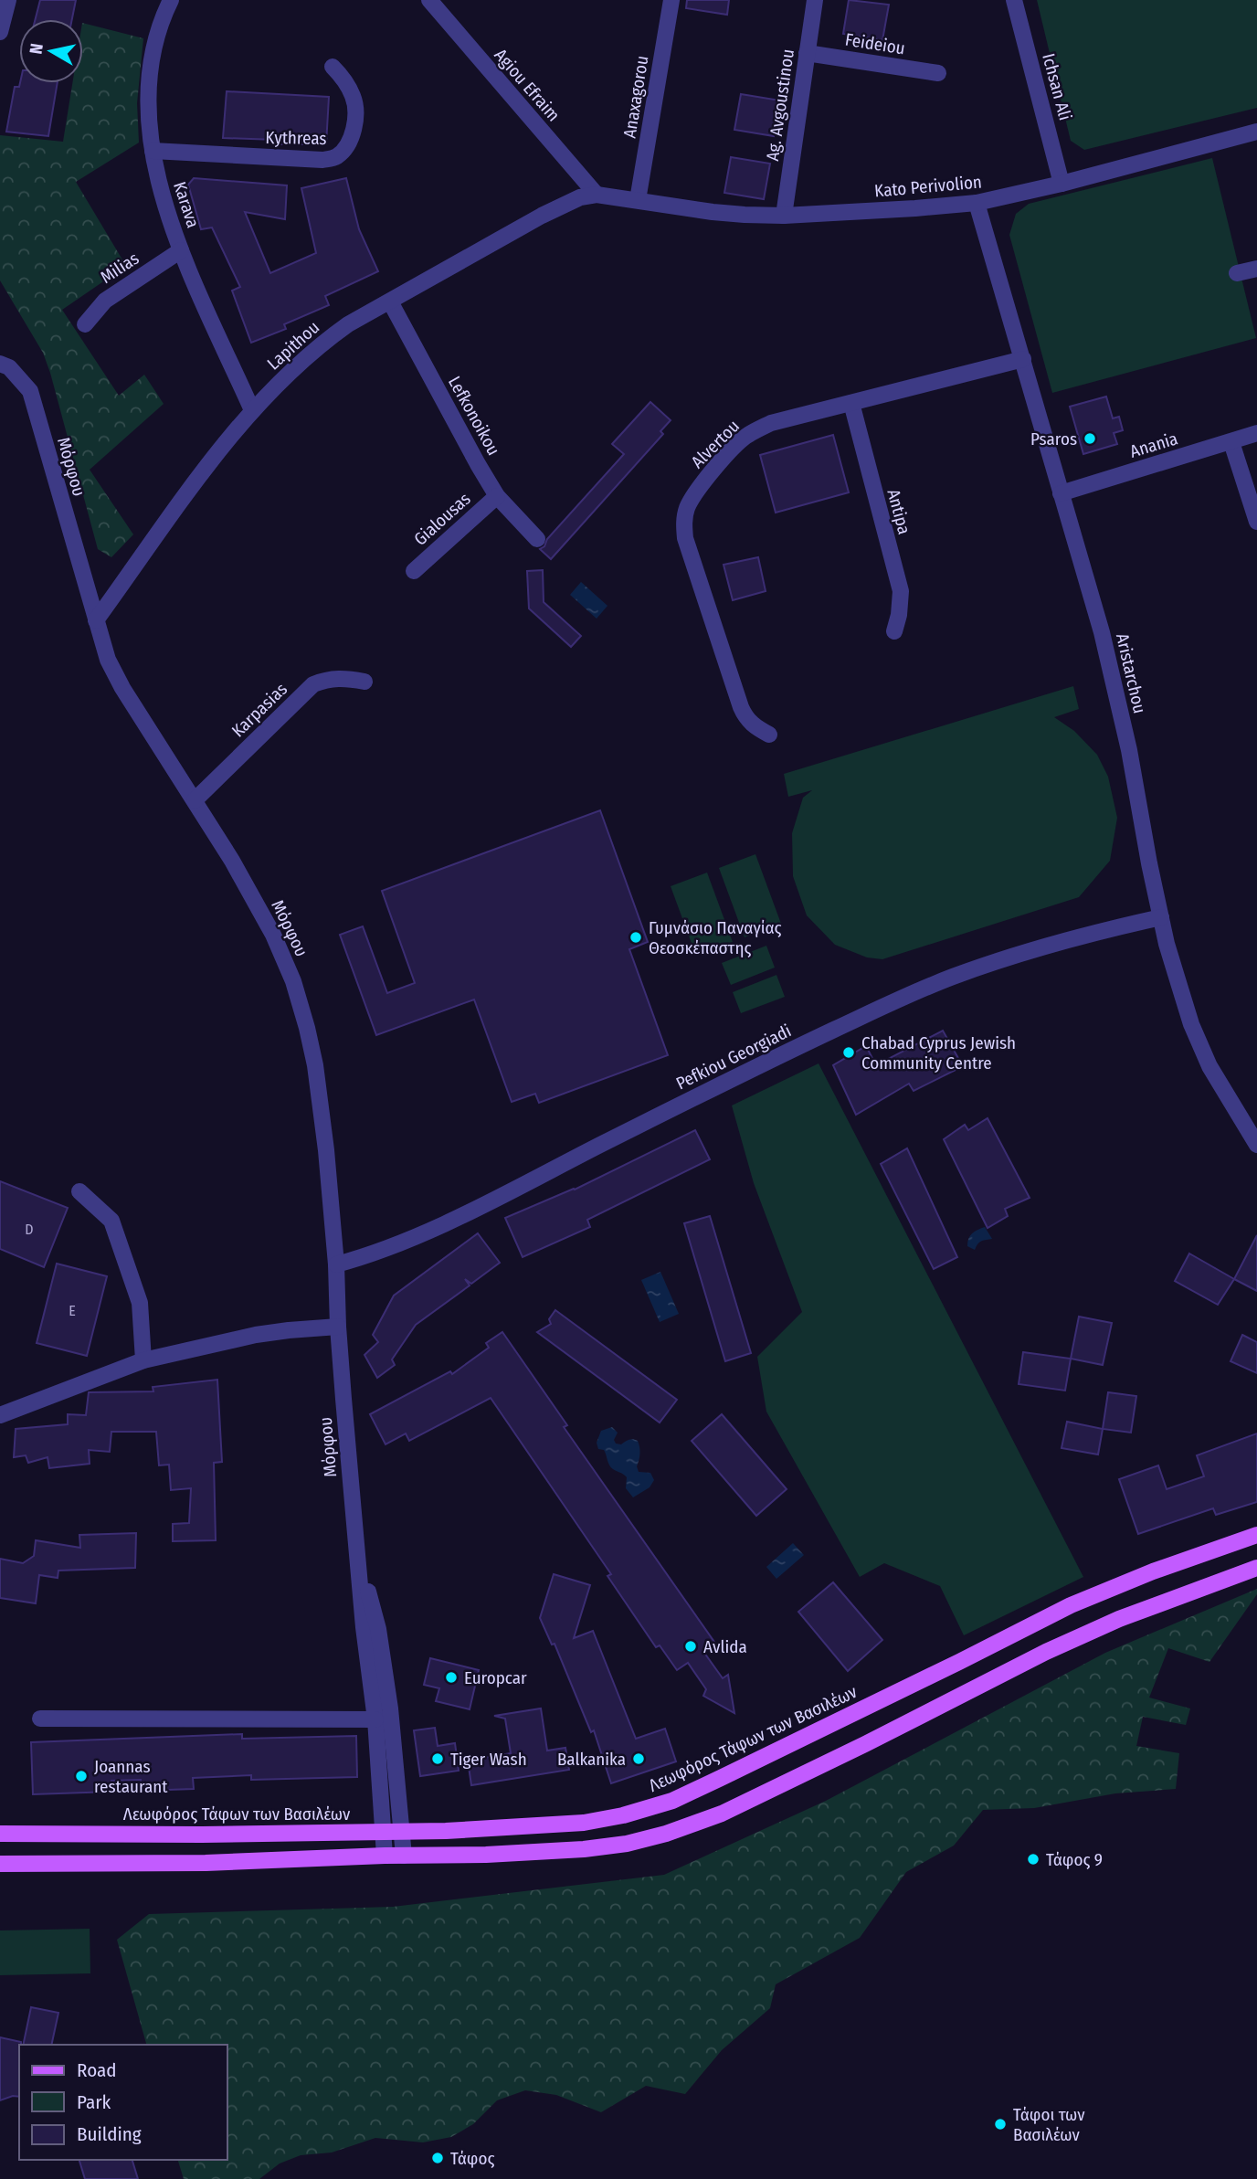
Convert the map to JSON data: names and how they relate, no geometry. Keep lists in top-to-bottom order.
{
  "streets": {
    "main road": ["Λεωφόρος Τάφων των Βασιλέων"],
    "street": [
      "Feideiou",
      "Agiou Efraim",
      "Ichsan Ali",
      "Anaxagorou",
      "Ag. Avgoustinou",
      "Kythreas",
      "Kato Perivolion",
      "Karava",
      "Milias",
      "Lapithou",
      "Lefkonoikou",
      "Alvertou",
      "Anania",
      "Μόρφου",
      "Antipa",
      "Gialousas",
      "Aristarchou",
      "Karpasias",
      "Pefkiou Georgiadi"
    ]
  },
  "crossings": [
    ["Feideiou", "Ag. Avgoustinou"],
    ["Agiou Efraim", "Kato Perivolion"],
    ["Agiou Efraim", "Lapithou"],
    ["Ichsan Ali", "Kato Perivolion"],
    ["Anaxagorou", "Kato Perivolion"],
    ["Ag. Avgoustinou", "Kato Perivolion"],
    ["Kythreas", "Karava"],
    ["Kato Perivolion", "Lapithou"],
    ["Kato Perivolion", "Aristarchou"],
    ["Karava", "Milias"],
    ["Karava", "Lapithou"],
    ["Lapithou", "Lefkonoikou"],
    ["Lapithou", "Μόρφου"],
    ["Lefkonoikou", "Gialousas"],
    ["Alvertou", "Antipa"],
    ["Alvertou", "Aristarchou"],
    ["Anania", "Aristarchou"],
    ["Μόρφου", "Karpasias"],
    ["Μόρφου", "Pefkiou Georgiadi"],
    ["Μόρφου", "Λεωφόρος Τάφων των Βασιλέων"],
    ["Aristarchou", "Pefkiou Georgiadi"]
  ],
  "places": [
    "Psaros",
    "Γυμνάσιο Παναγίας Θεοσκέπαστης",
    "Chabad Cyprus Jewish Community Centre",
    "Avlida",
    "Europcar",
    "Tiger Wash",
    "Balkanika",
    "Joannas restaurant",
    "Τάφος 9",
    "Τάφοι των Βασιλέων",
    "Τάφος"
  ],
  "house_numbers": ["D", "E"],
  "legend": ["Road", "Park", "Building"],
  "north": "left"
}
